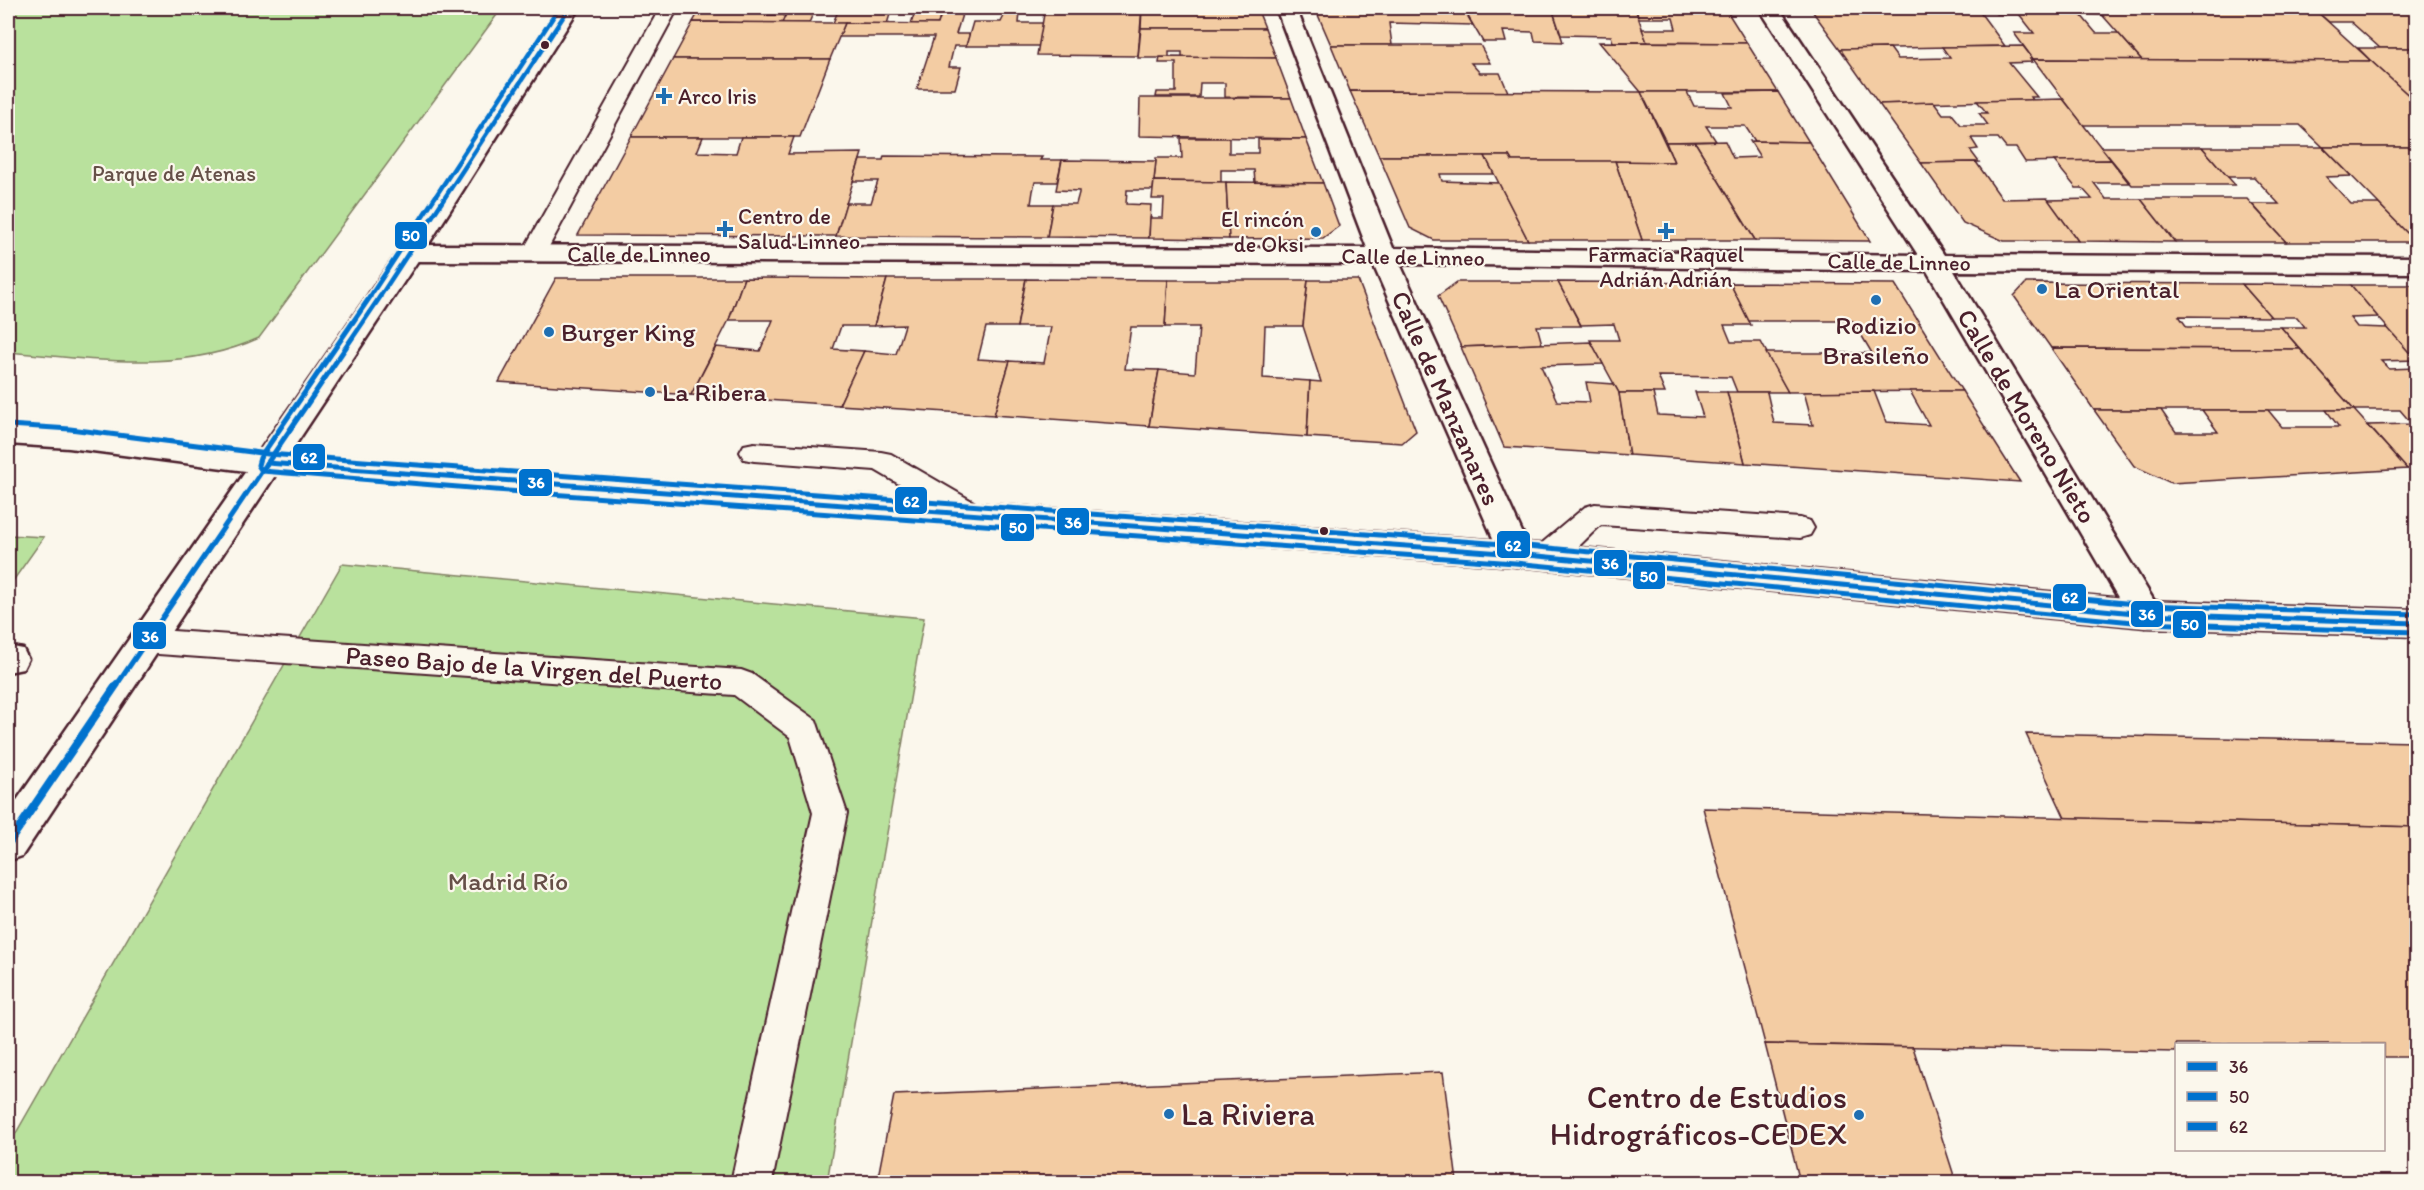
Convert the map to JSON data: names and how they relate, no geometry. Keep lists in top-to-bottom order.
{
  "streets": {
    "street": ["Calle de Linneo", "Calle de Manzanares", "Calle de Moreno Nieto"],
    "lane": ["Paseo Bajo de la Virgen del Puerto"]
  },
  "crossings": [
    ["Calle de Linneo", "Calle de Manzanares"],
    ["Calle de Linneo", "Calle de Moreno Nieto"]
  ],
  "parks": ["Parque de Atenas", "Madrid Río"],
  "places": {
    "health": ["Arco Iris", "Centro de Salud Linneo", "Farmacia Raquel Adrián Adrián"],
    "other": [
      "El rincón de Oksi",
      "La Oriental",
      "Rodizio Brasileño",
      "Burger King",
      "La Ribera",
      "La Riviera",
      "Centro de Estudios Hidrográficos-CEDEX"
    ]
  },
  "lines": ["transit line 36", "transit line 50", "transit line 62"],
  "legend": ["36", "50", "62"]
}
